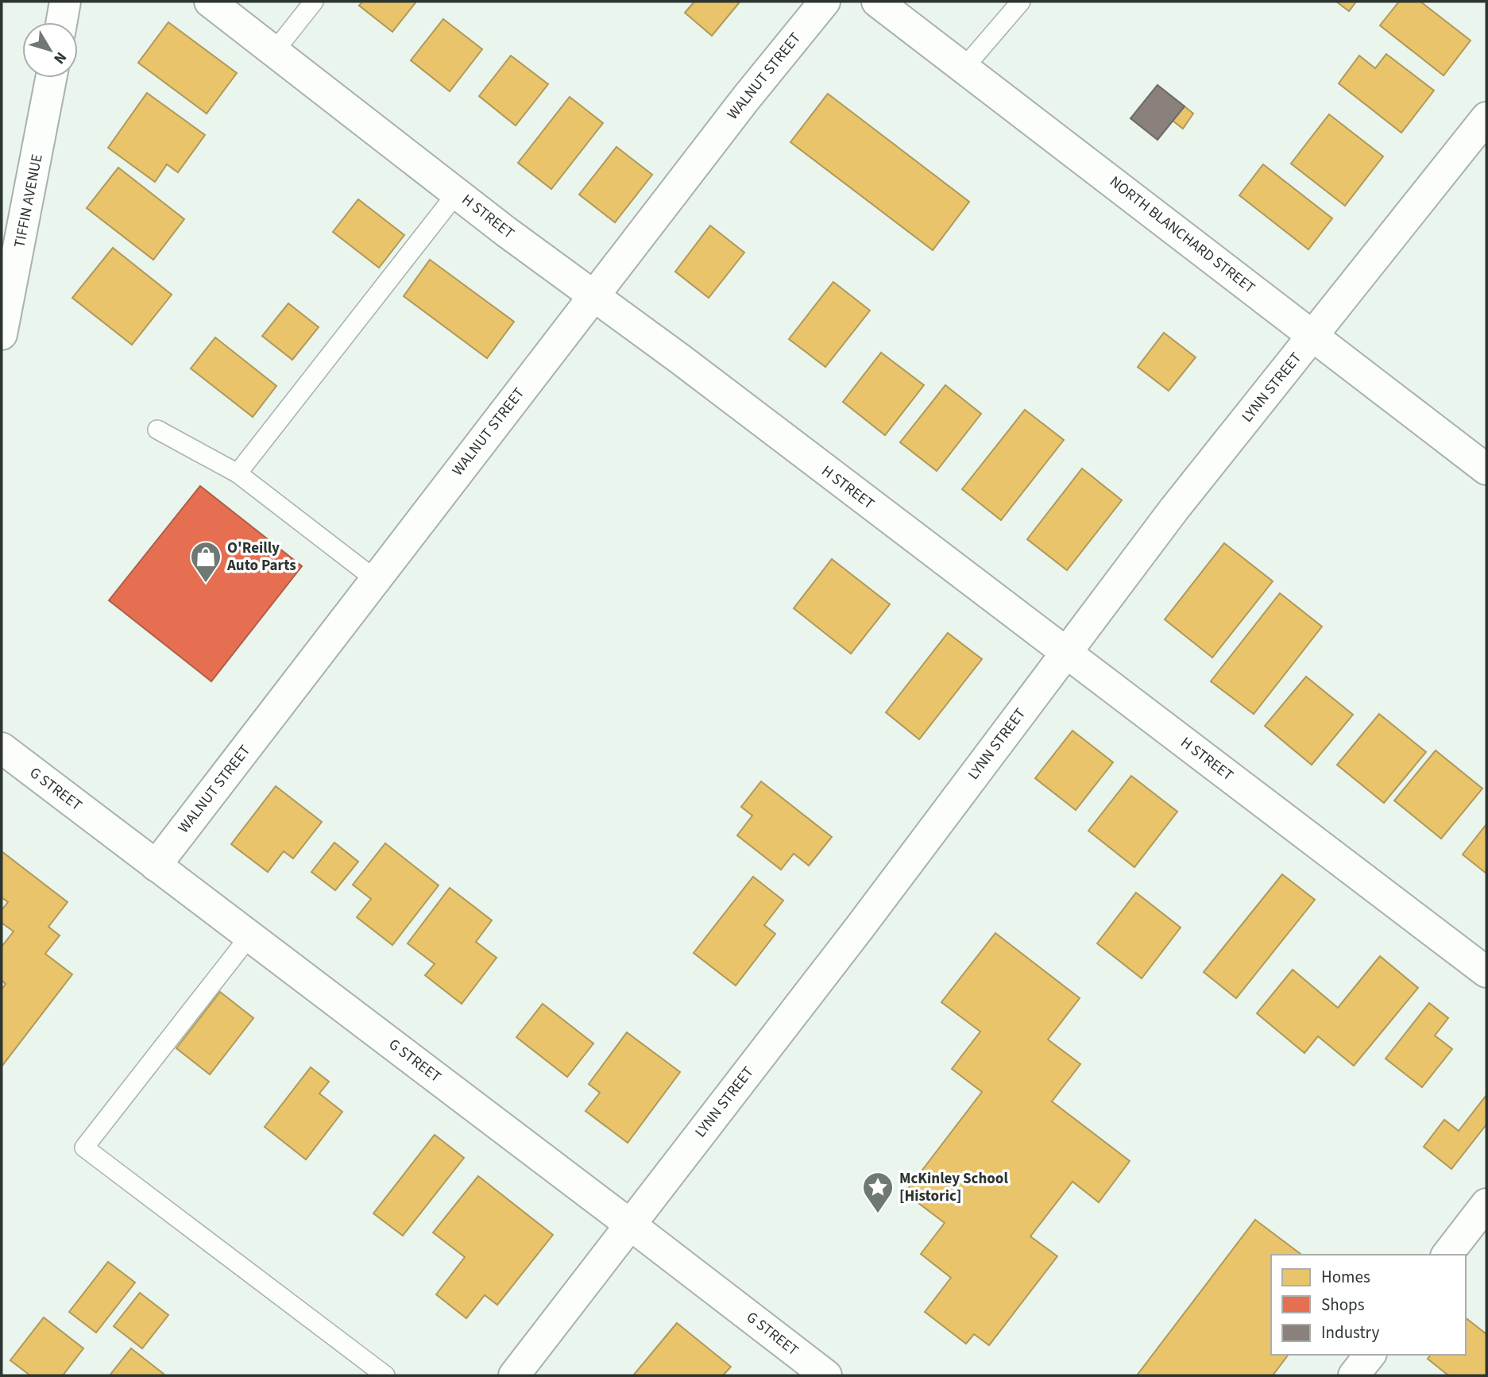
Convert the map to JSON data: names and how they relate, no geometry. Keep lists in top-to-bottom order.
{
  "streets": {
    "main road": [
      "WALNUT STREET",
      "TIFFIN AVENUE",
      "H STREET",
      "NORTH BLANCHARD STREET",
      "LYNN STREET",
      "G STREET"
    ]
  },
  "crossings": [
    ["WALNUT STREET", "H STREET"],
    ["WALNUT STREET", "G STREET"],
    ["H STREET", "LYNN STREET"],
    ["NORTH BLANCHARD STREET", "LYNN STREET"],
    ["LYNN STREET", "G STREET"]
  ],
  "places": {
    "shop": ["O'Reilly Auto Parts"],
    "place": ["McKinley School [Historic]"]
  },
  "legend": ["Homes", "Shops", "Industry"],
  "north": "bottom right"
}
